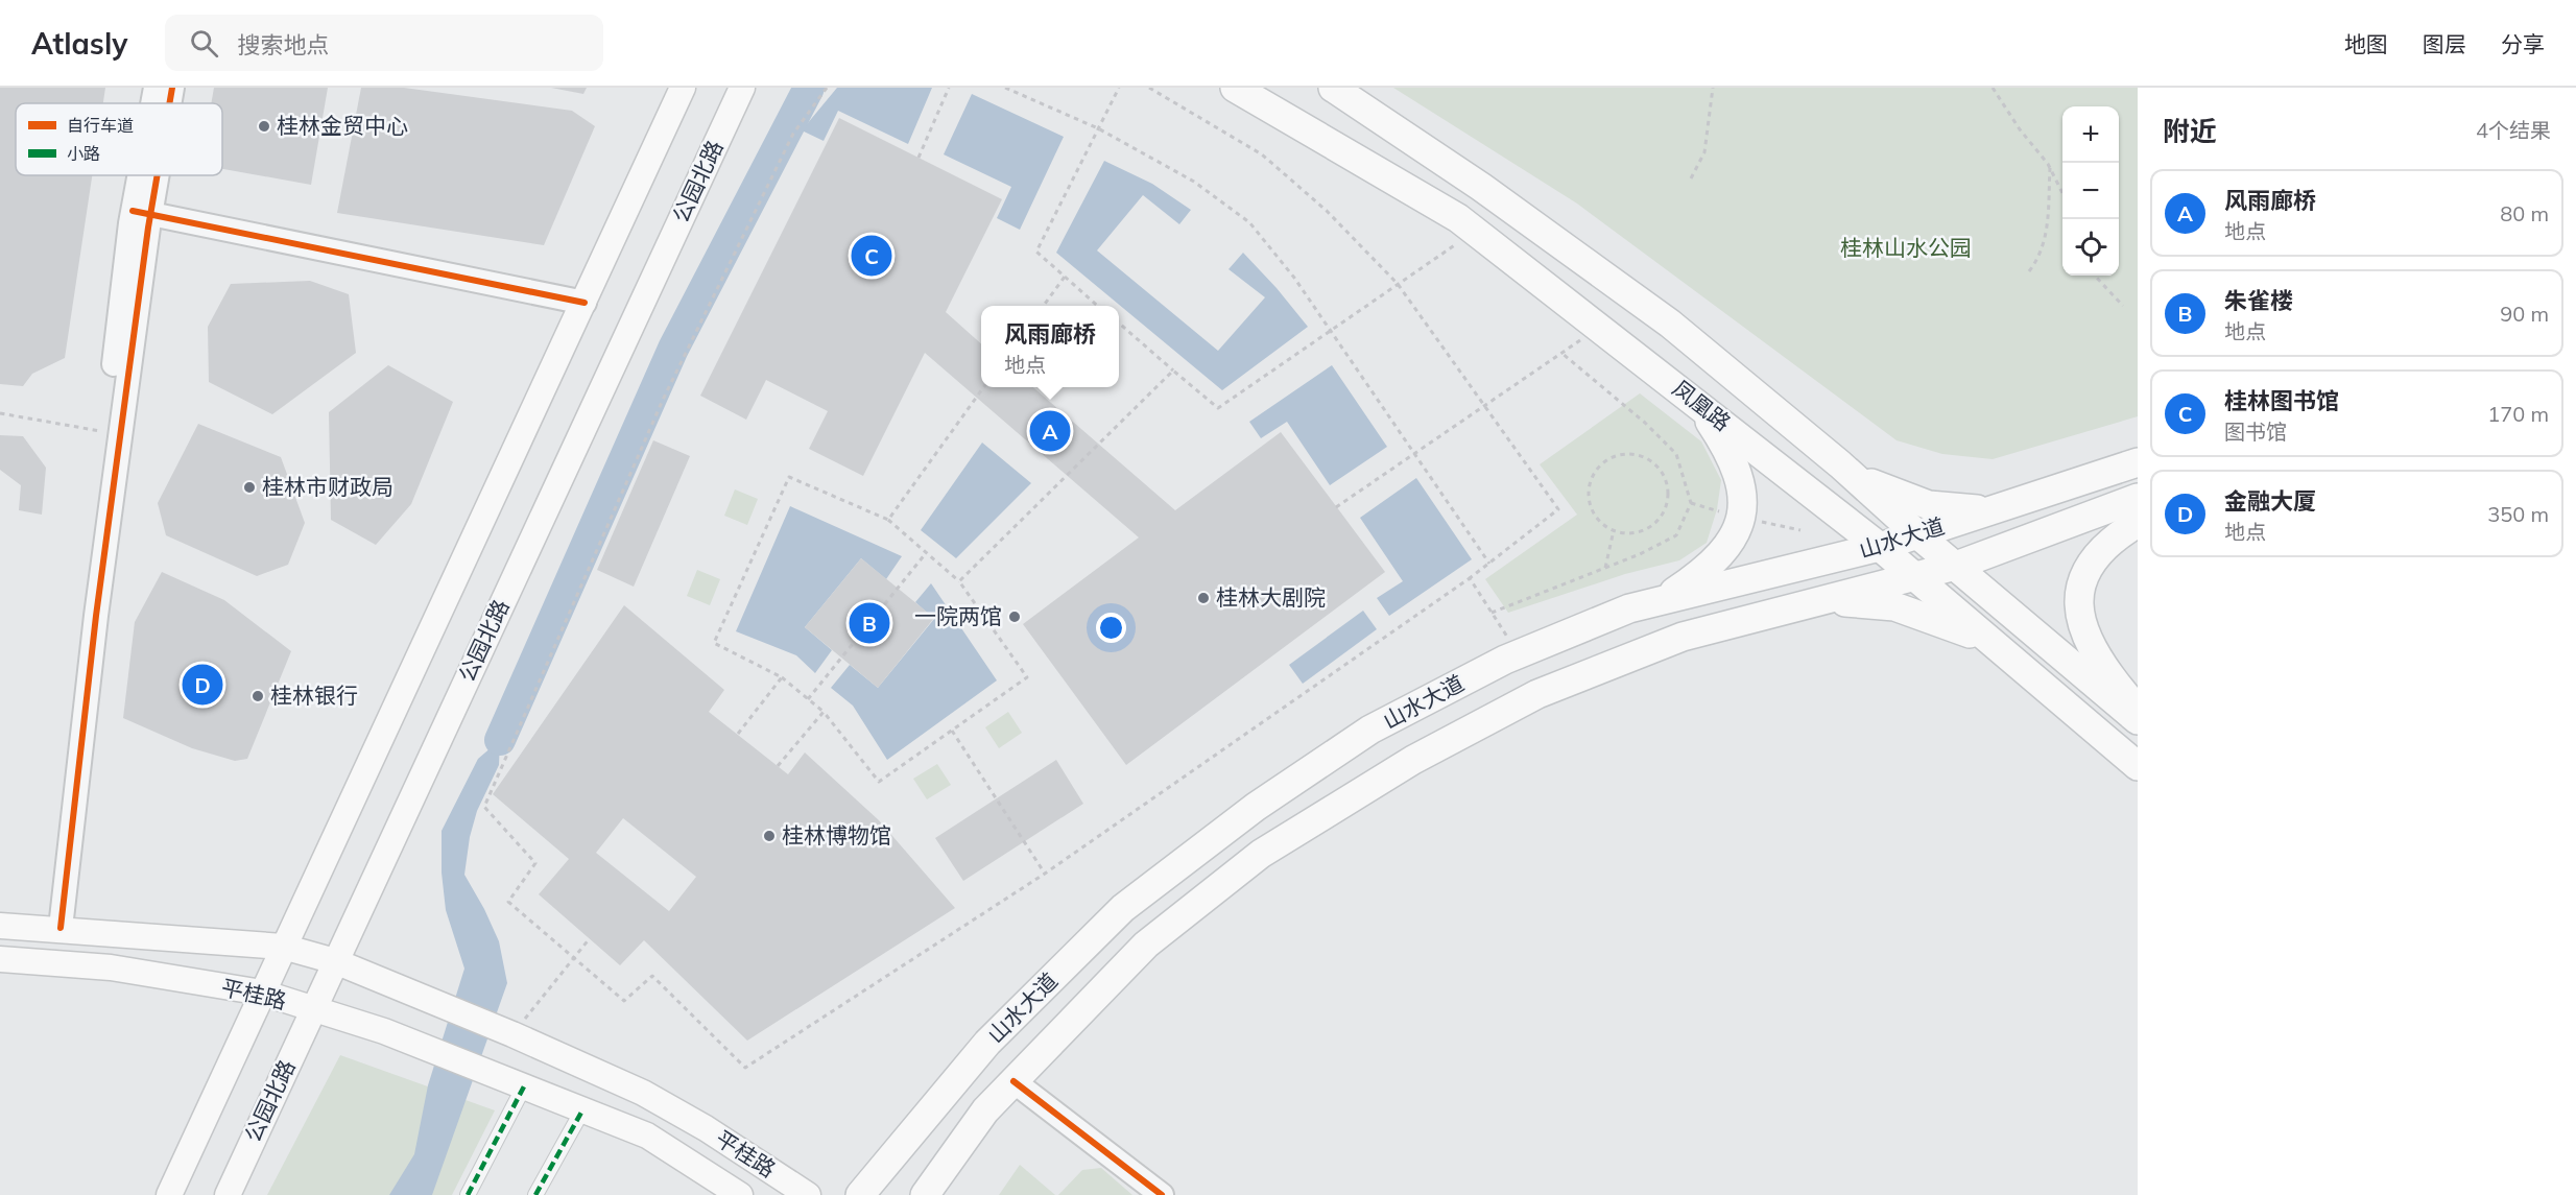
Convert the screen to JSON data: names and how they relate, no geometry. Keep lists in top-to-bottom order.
{
  "streets": {
    "main road": [
      "公园北路",
      "凤凰路",
      "山水大道",
      "平桂路"
    ]
  },
  "crossings": [
    ["公园北路", "平桂路"],
    ["凤凰路", "山水大道"]
  ],
  "parks": ["桂林山水公园"],
  "places": [
    "桂林金贸中心",
    "桂林市财政局",
    "桂林大剧院",
    "一院两馆",
    "桂林银行",
    "桂林博物馆"
  ],
  "legend": ["自行车道", "小路"],
  "page": {
    "header": "Atlasly",
    "search": "搜索地点",
    "nav": ["地图", "图层", "分享"],
    "heading": ["附近", "4个结果"],
    "map_buttons": ["+", "−"],
    "list": [
      {
        "mark": "A",
        "name": "风雨廊桥",
        "note": "地点",
        "value": "80 m"
      },
      {
        "mark": "B",
        "name": "朱雀楼",
        "note": "地点",
        "value": "90 m"
      },
      {
        "mark": "C",
        "name": "桂林图书馆",
        "note": "图书馆",
        "value": "170 m"
      },
      {
        "mark": "D",
        "name": "金融大厦",
        "note": "地点",
        "value": "350 m"
      }
    ],
    "pins": [
      "C",
      "A",
      "B",
      "D"
    ],
    "popup": ["风雨廊桥", "地点"]
  }
}
